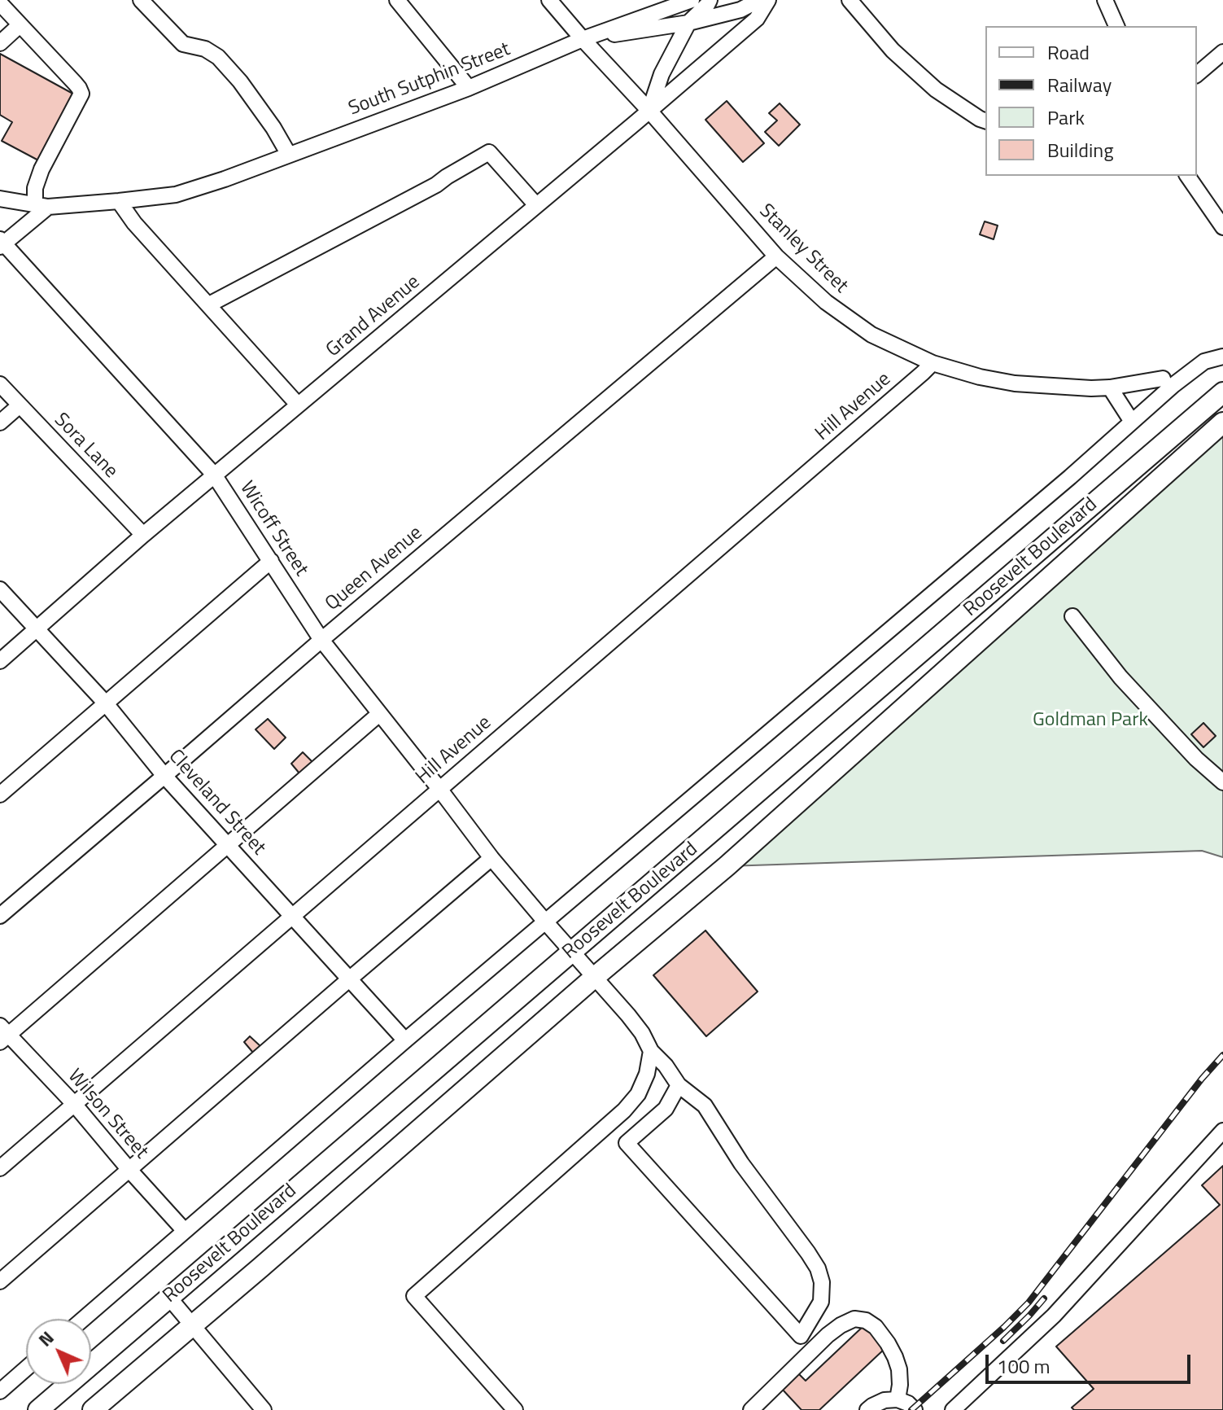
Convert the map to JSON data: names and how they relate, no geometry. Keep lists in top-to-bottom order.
{
  "streets": {
    "main road": ["Roosevelt Boulevard"],
    "street": [
      "South Sutphin Street",
      "Stanley Street",
      "Grand Avenue",
      "Hill Avenue",
      "Sora Lane",
      "Wicoff Street",
      "Queen Avenue",
      "Cleveland Street",
      "Wilson Street"
    ]
  },
  "crossings": [
    ["South Sutphin Street", "Stanley Street"],
    ["Stanley Street", "Grand Avenue"],
    ["Stanley Street", "Hill Avenue"],
    ["Stanley Street", "Queen Avenue"],
    ["Grand Avenue", "Sora Lane"],
    ["Grand Avenue", "Wicoff Street"],
    ["Grand Avenue", "Cleveland Street"],
    ["Hill Avenue", "Wicoff Street"],
    ["Hill Avenue", "Cleveland Street"],
    ["Hill Avenue", "Wilson Street"],
    ["Wicoff Street", "Roosevelt Boulevard"],
    ["Wicoff Street", "Queen Avenue"],
    ["Roosevelt Boulevard", "Cleveland Street"],
    ["Roosevelt Boulevard", "Wilson Street"],
    ["Queen Avenue", "Cleveland Street"]
  ],
  "parks": ["Goldman Park"],
  "legend": [
    "Road",
    "Railway",
    "Park",
    "Building"
  ],
  "scale_bar": "100 m",
  "north": "top left"
}
